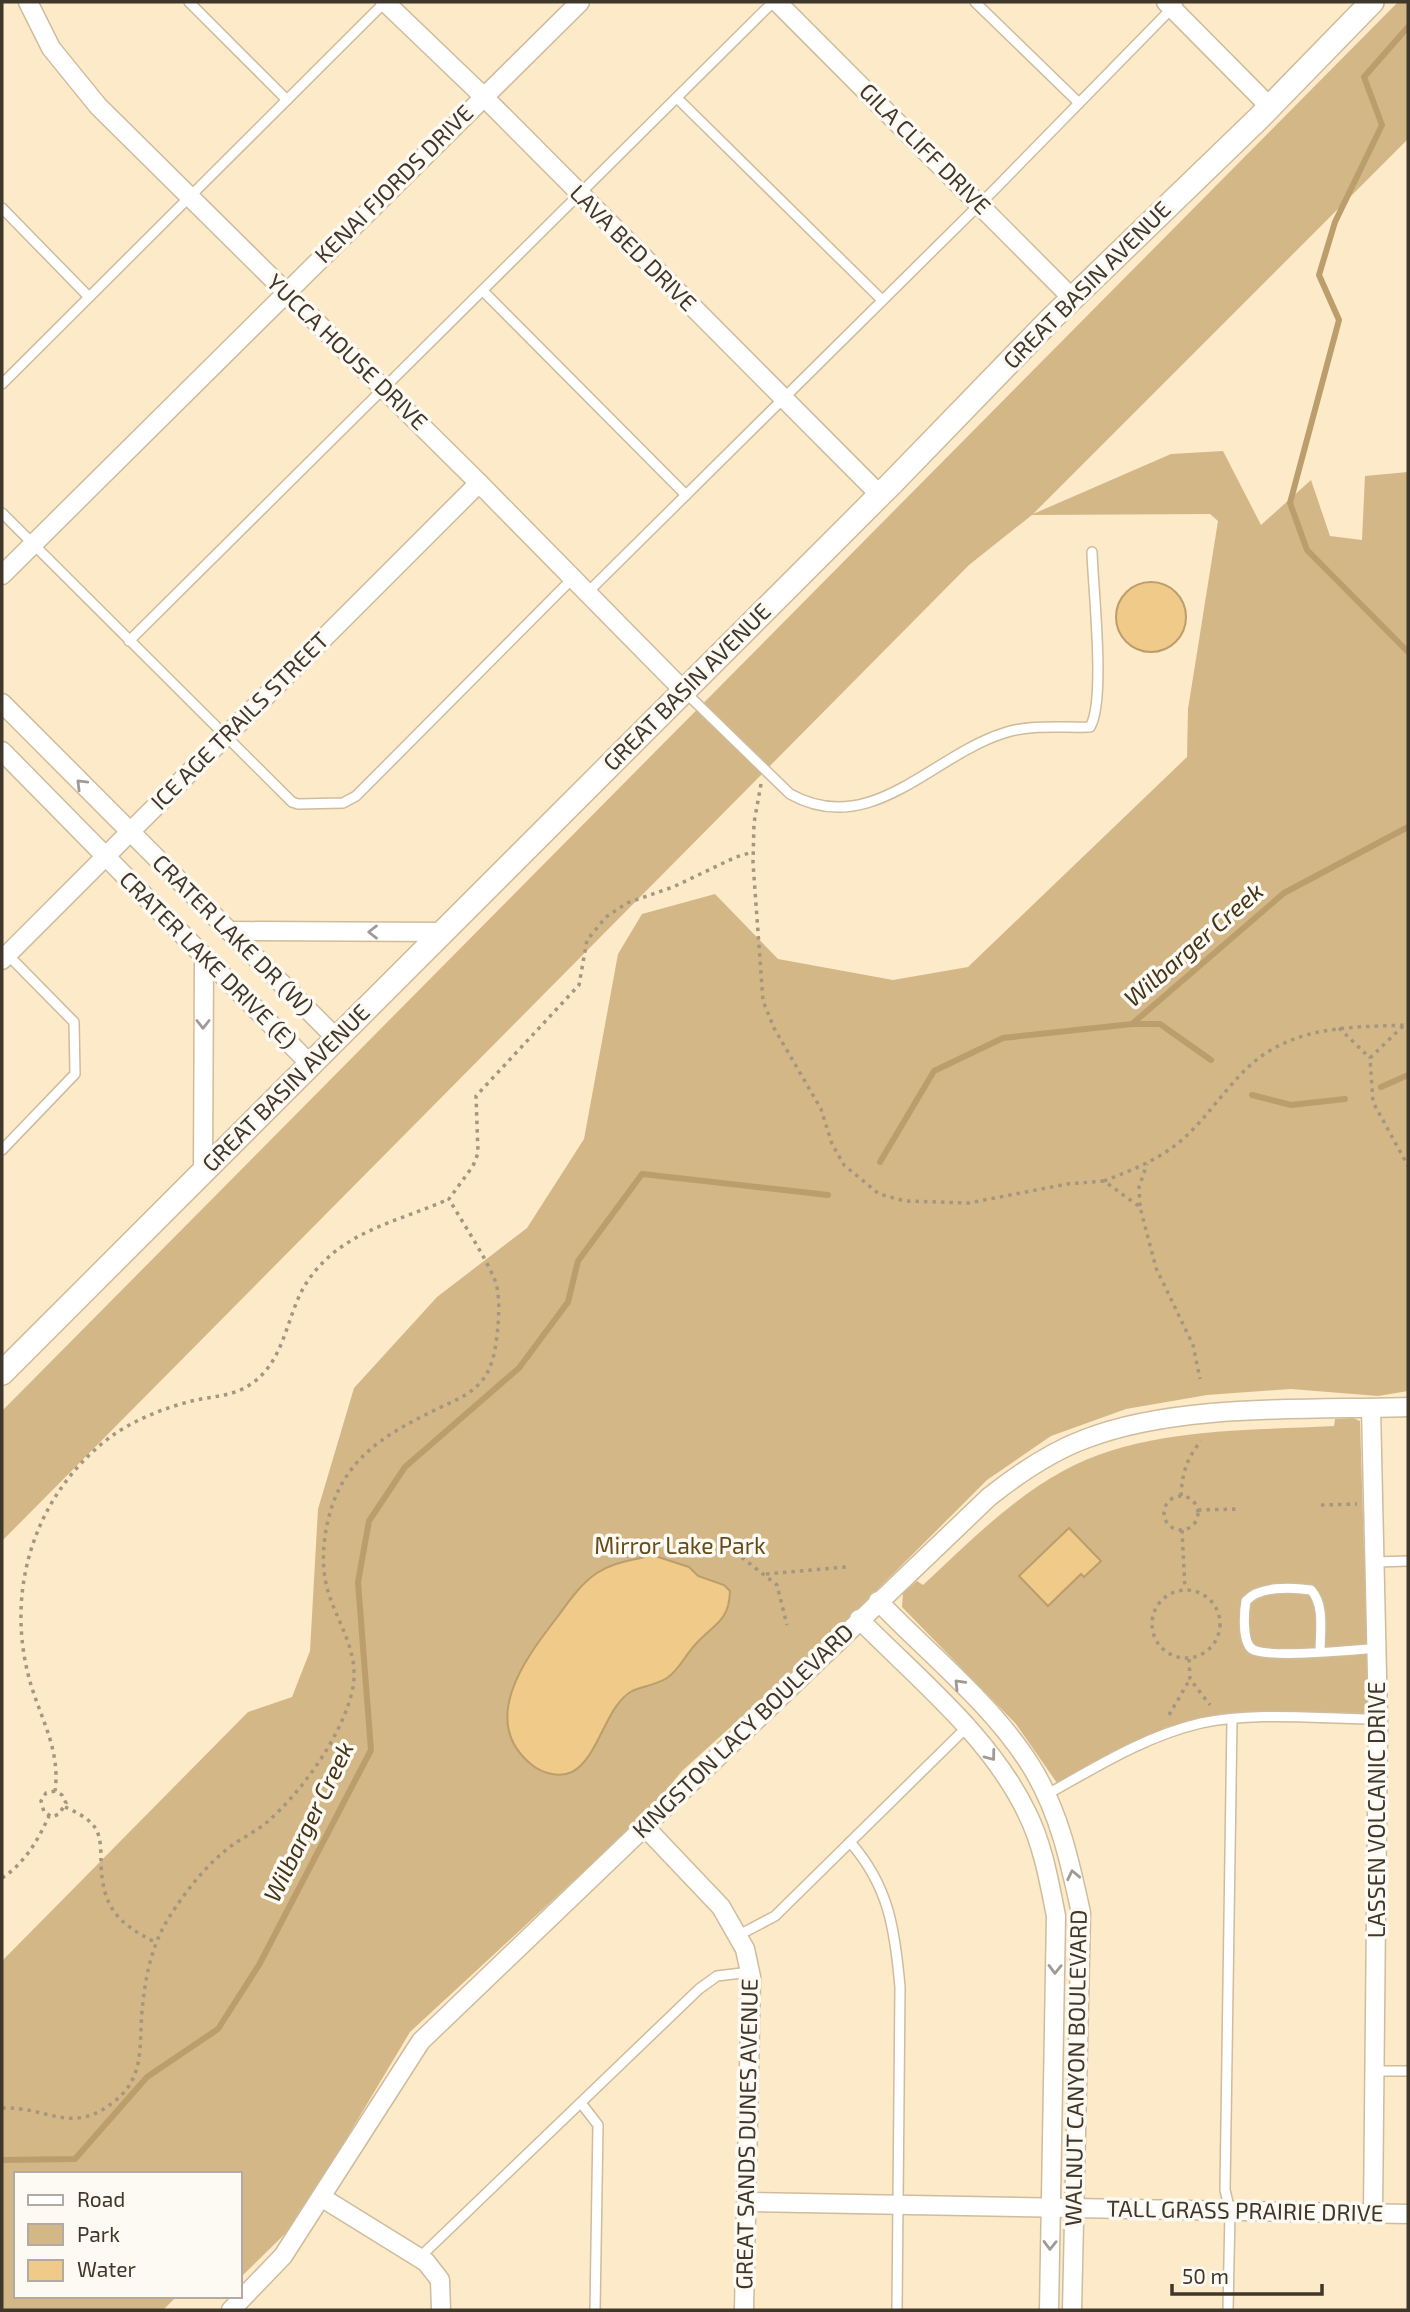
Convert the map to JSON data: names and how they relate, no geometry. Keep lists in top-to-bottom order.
{
  "streets": {
    "street": [
      "GILA CLIFF DRIVE",
      "KENAI FJORDS DRIVE",
      "LAVA BED DRIVE",
      "GREAT BASIN AVENUE",
      "YUCCA HOUSE DRIVE",
      "ICE AGE TRAILS STREET",
      "CRATER LAKE DR (W)",
      "CRATER LAKE DRIVE (E)",
      "KINGSTON LACY BOULEVARD",
      "LASSEN VOLCANIC DRIVE",
      "WALNUT CANYON BOULEVARD",
      "GREAT SANDS DUNES AVENUE",
      "TALL GRASS PRAIRIE DRIVE"
    ]
  },
  "crossings": [
    ["GILA CLIFF DRIVE", "GREAT BASIN AVENUE"],
    ["KENAI FJORDS DRIVE", "LAVA BED DRIVE"],
    ["KENAI FJORDS DRIVE", "YUCCA HOUSE DRIVE"],
    ["LAVA BED DRIVE", "GREAT BASIN AVENUE"],
    ["GREAT BASIN AVENUE", "YUCCA HOUSE DRIVE"],
    ["GREAT BASIN AVENUE", "CRATER LAKE DR (W)"],
    ["GREAT BASIN AVENUE", "CRATER LAKE DRIVE (E)"],
    ["YUCCA HOUSE DRIVE", "ICE AGE TRAILS STREET"],
    ["ICE AGE TRAILS STREET", "CRATER LAKE DR (W)"],
    ["ICE AGE TRAILS STREET", "CRATER LAKE DRIVE (E)"],
    ["KINGSTON LACY BOULEVARD", "LASSEN VOLCANIC DRIVE"],
    ["KINGSTON LACY BOULEVARD", "WALNUT CANYON BOULEVARD"],
    ["KINGSTON LACY BOULEVARD", "GREAT SANDS DUNES AVENUE"],
    ["LASSEN VOLCANIC DRIVE", "TALL GRASS PRAIRIE DRIVE"],
    ["WALNUT CANYON BOULEVARD", "TALL GRASS PRAIRIE DRIVE"],
    ["GREAT SANDS DUNES AVENUE", "TALL GRASS PRAIRIE DRIVE"]
  ],
  "one_way": ["CRATER LAKE DR (W)"],
  "water": ["Wilbarger Creek"],
  "parks": ["Mirror Lake Park"],
  "legend": ["Road", "Park", "Water"],
  "scale_bar": "50 m"
}
